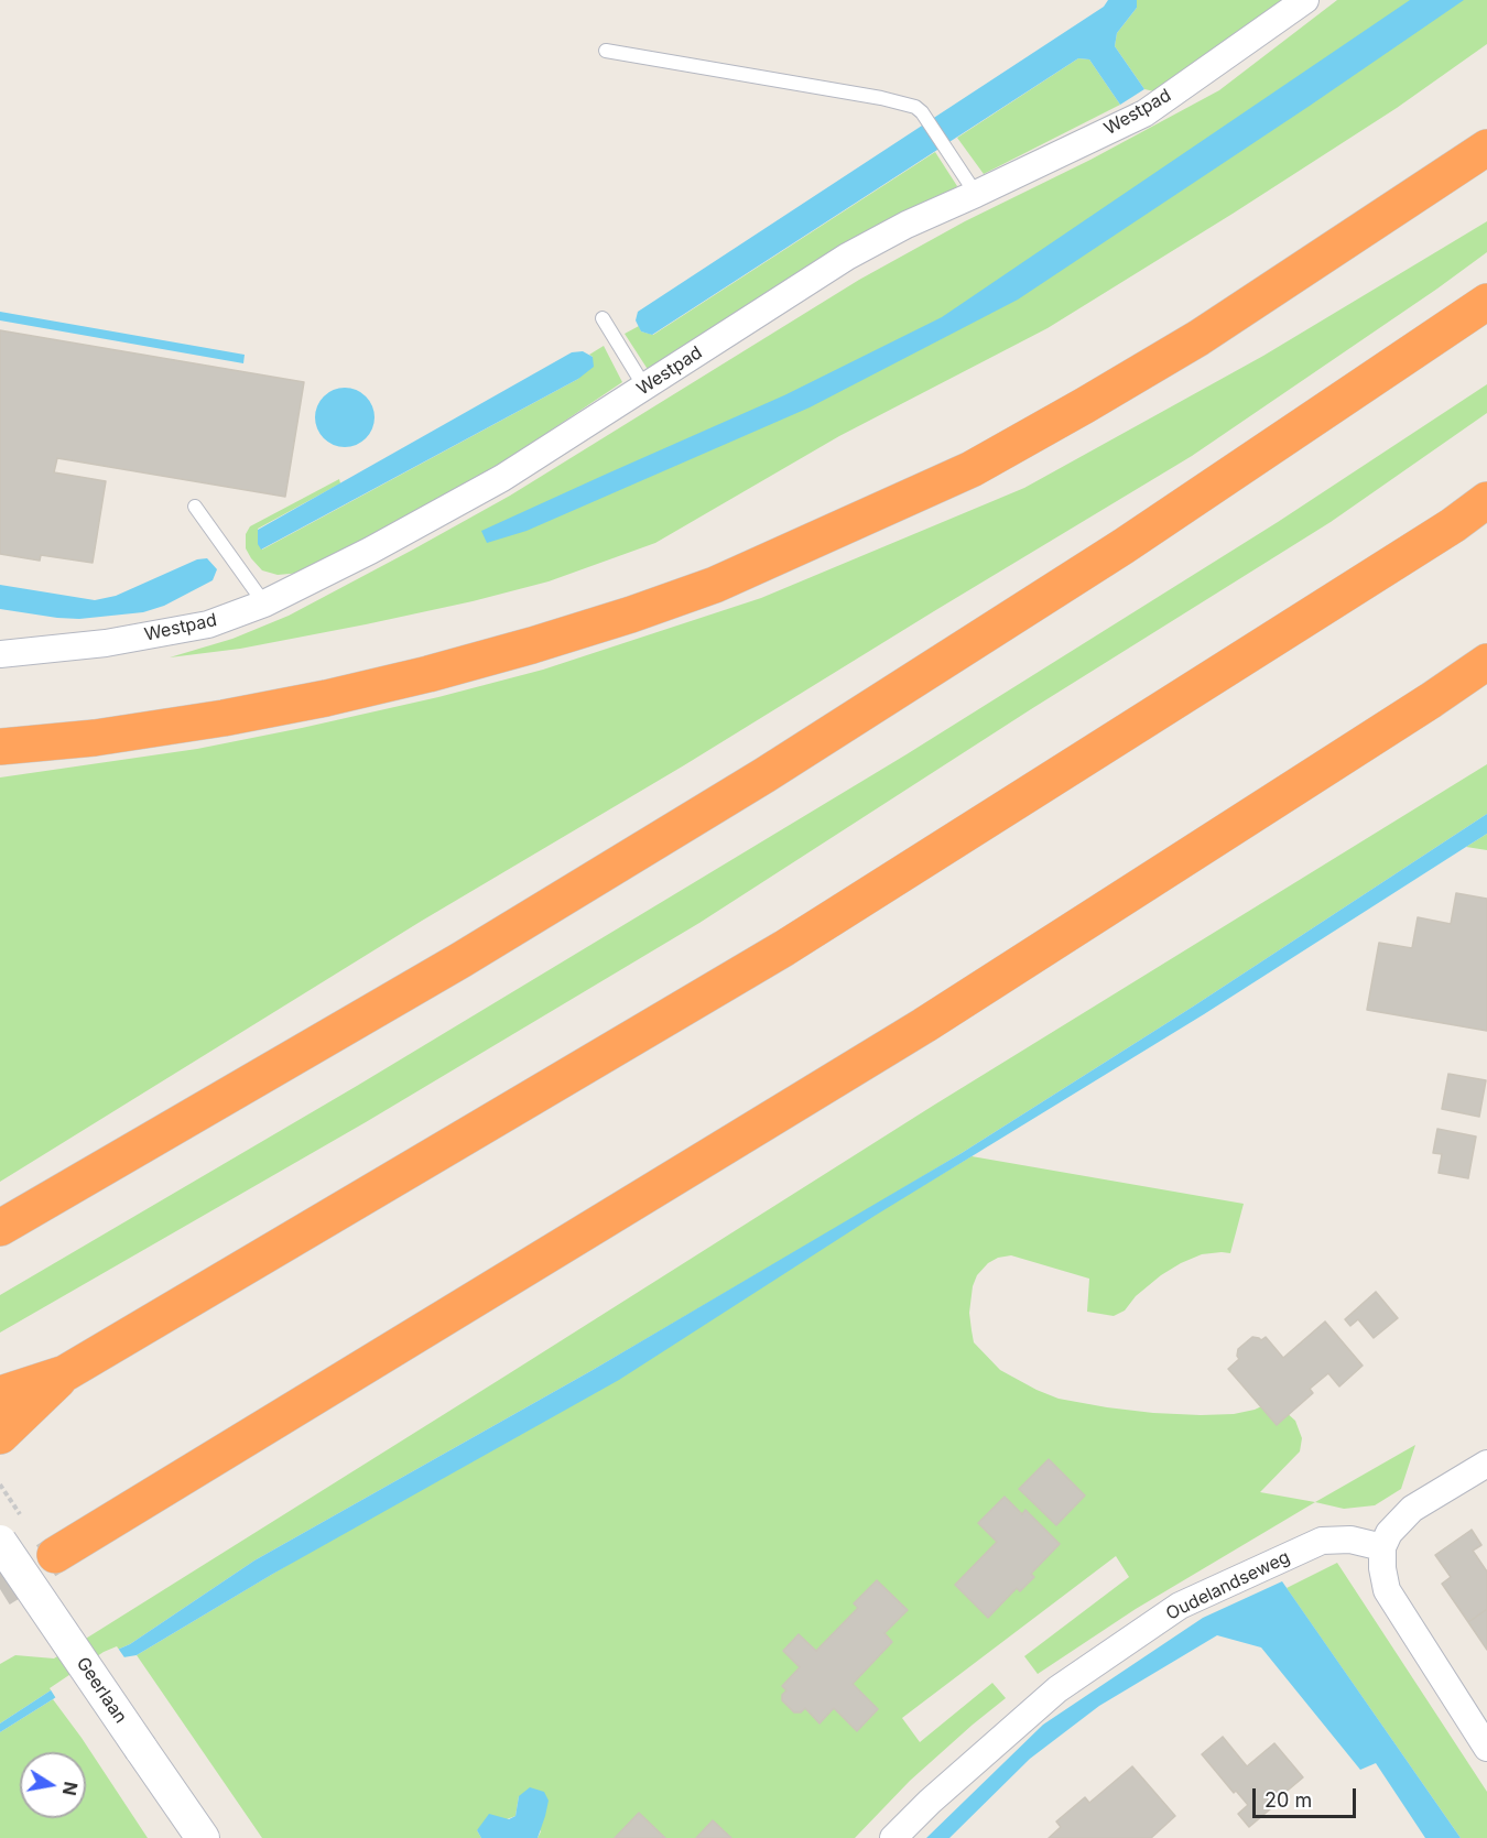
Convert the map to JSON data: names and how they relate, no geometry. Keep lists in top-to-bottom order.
{
  "streets": {
    "street": ["Westpad", "Oudelandseweg", "Geerlaan"]
  },
  "scale_bar": "20 m",
  "north": "right"
}
